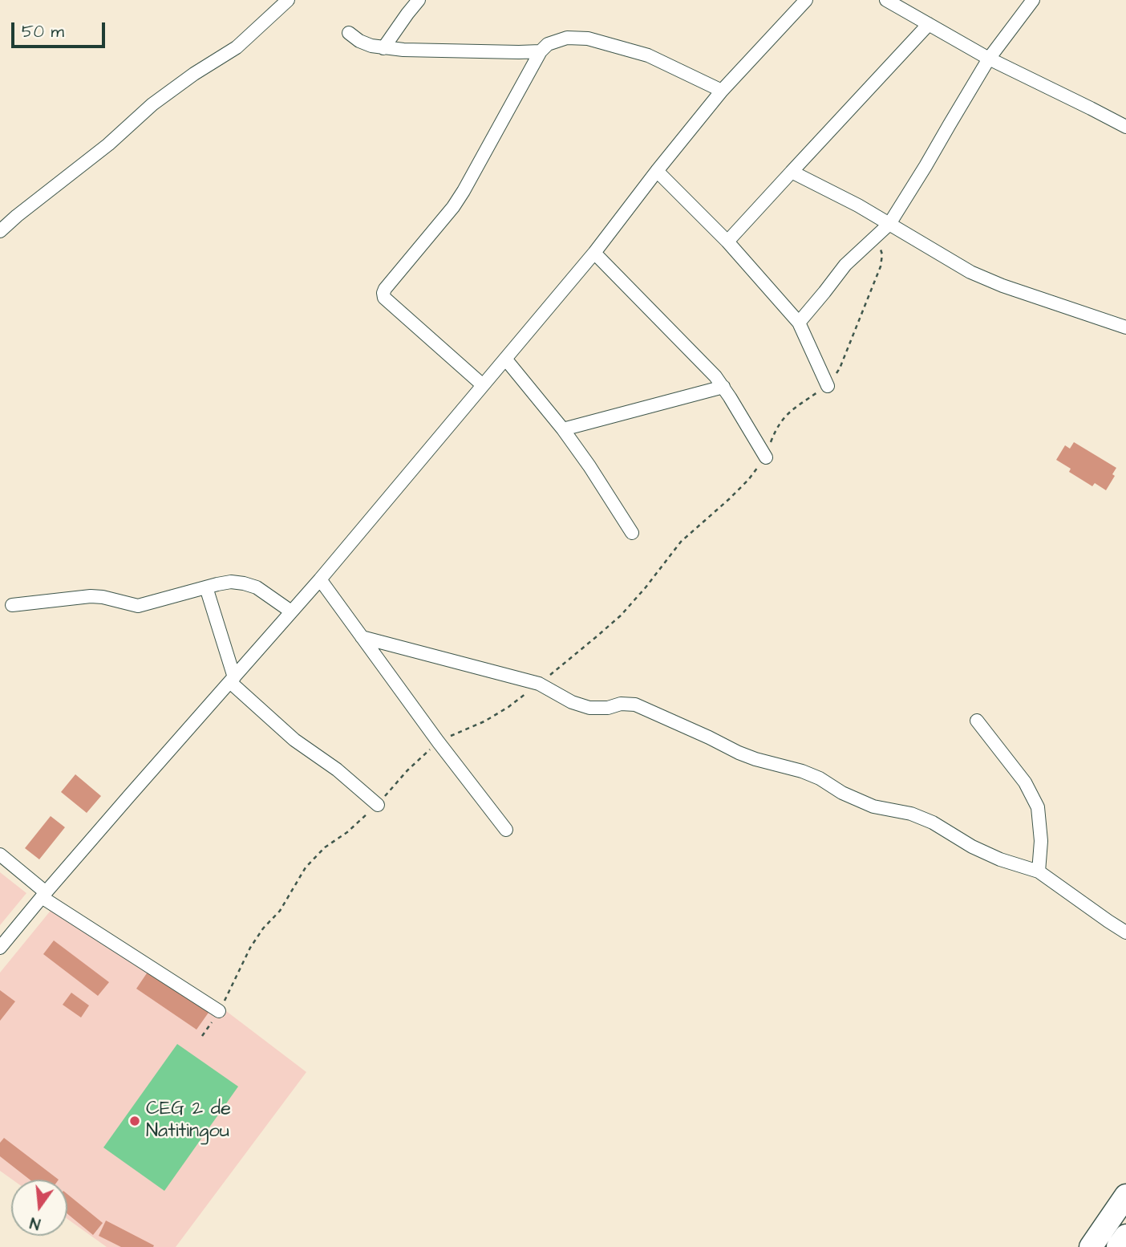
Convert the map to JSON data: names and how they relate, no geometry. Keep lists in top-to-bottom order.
{
  "places": ["CEG 2 de Natitingou"],
  "scale_bar": "50 m",
  "north": "bottom"
}
